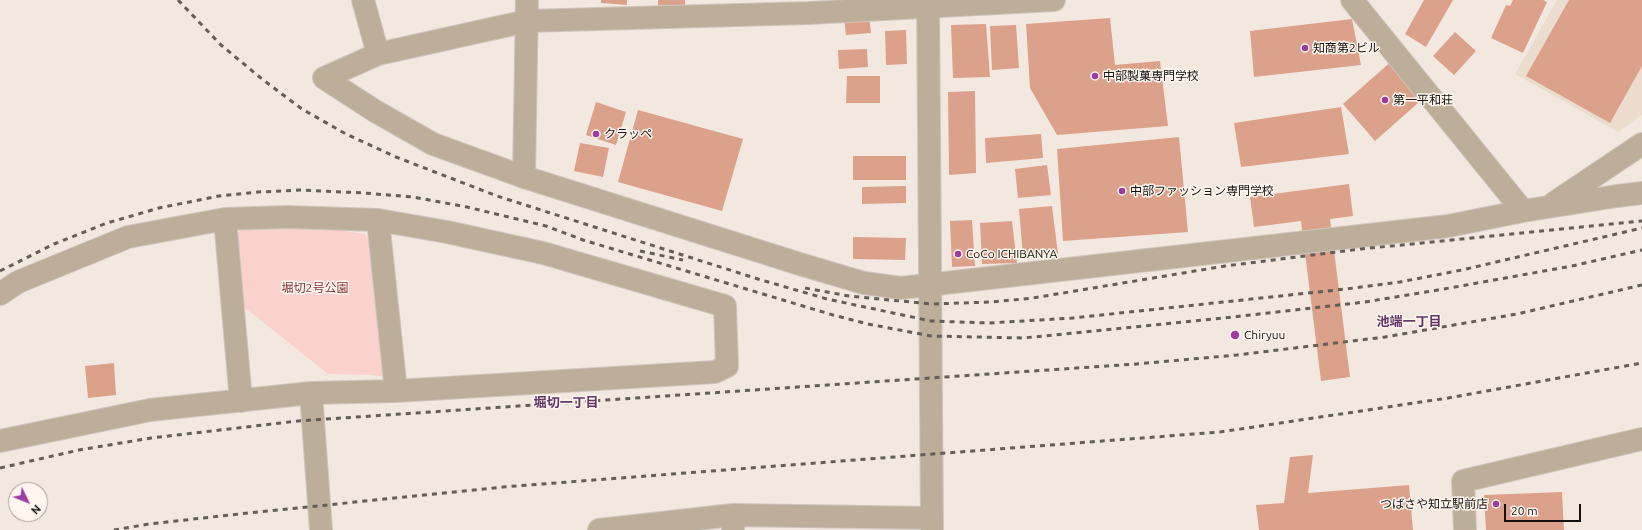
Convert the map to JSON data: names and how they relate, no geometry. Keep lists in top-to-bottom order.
{
  "districts": ["池端一丁目", "堀切一丁目"],
  "parks": ["堀切2号公園"],
  "places": [
    "知商第2ビル",
    "中部製菓専門学校",
    "第一平和荘",
    "クラッペ",
    "中部ファッション専門学校",
    "CoCo ICHIBANYA",
    "Chiryuu",
    "つばさや知立駅前店"
  ],
  "scale_bar": "20 m",
  "north": "bottom right"
}
